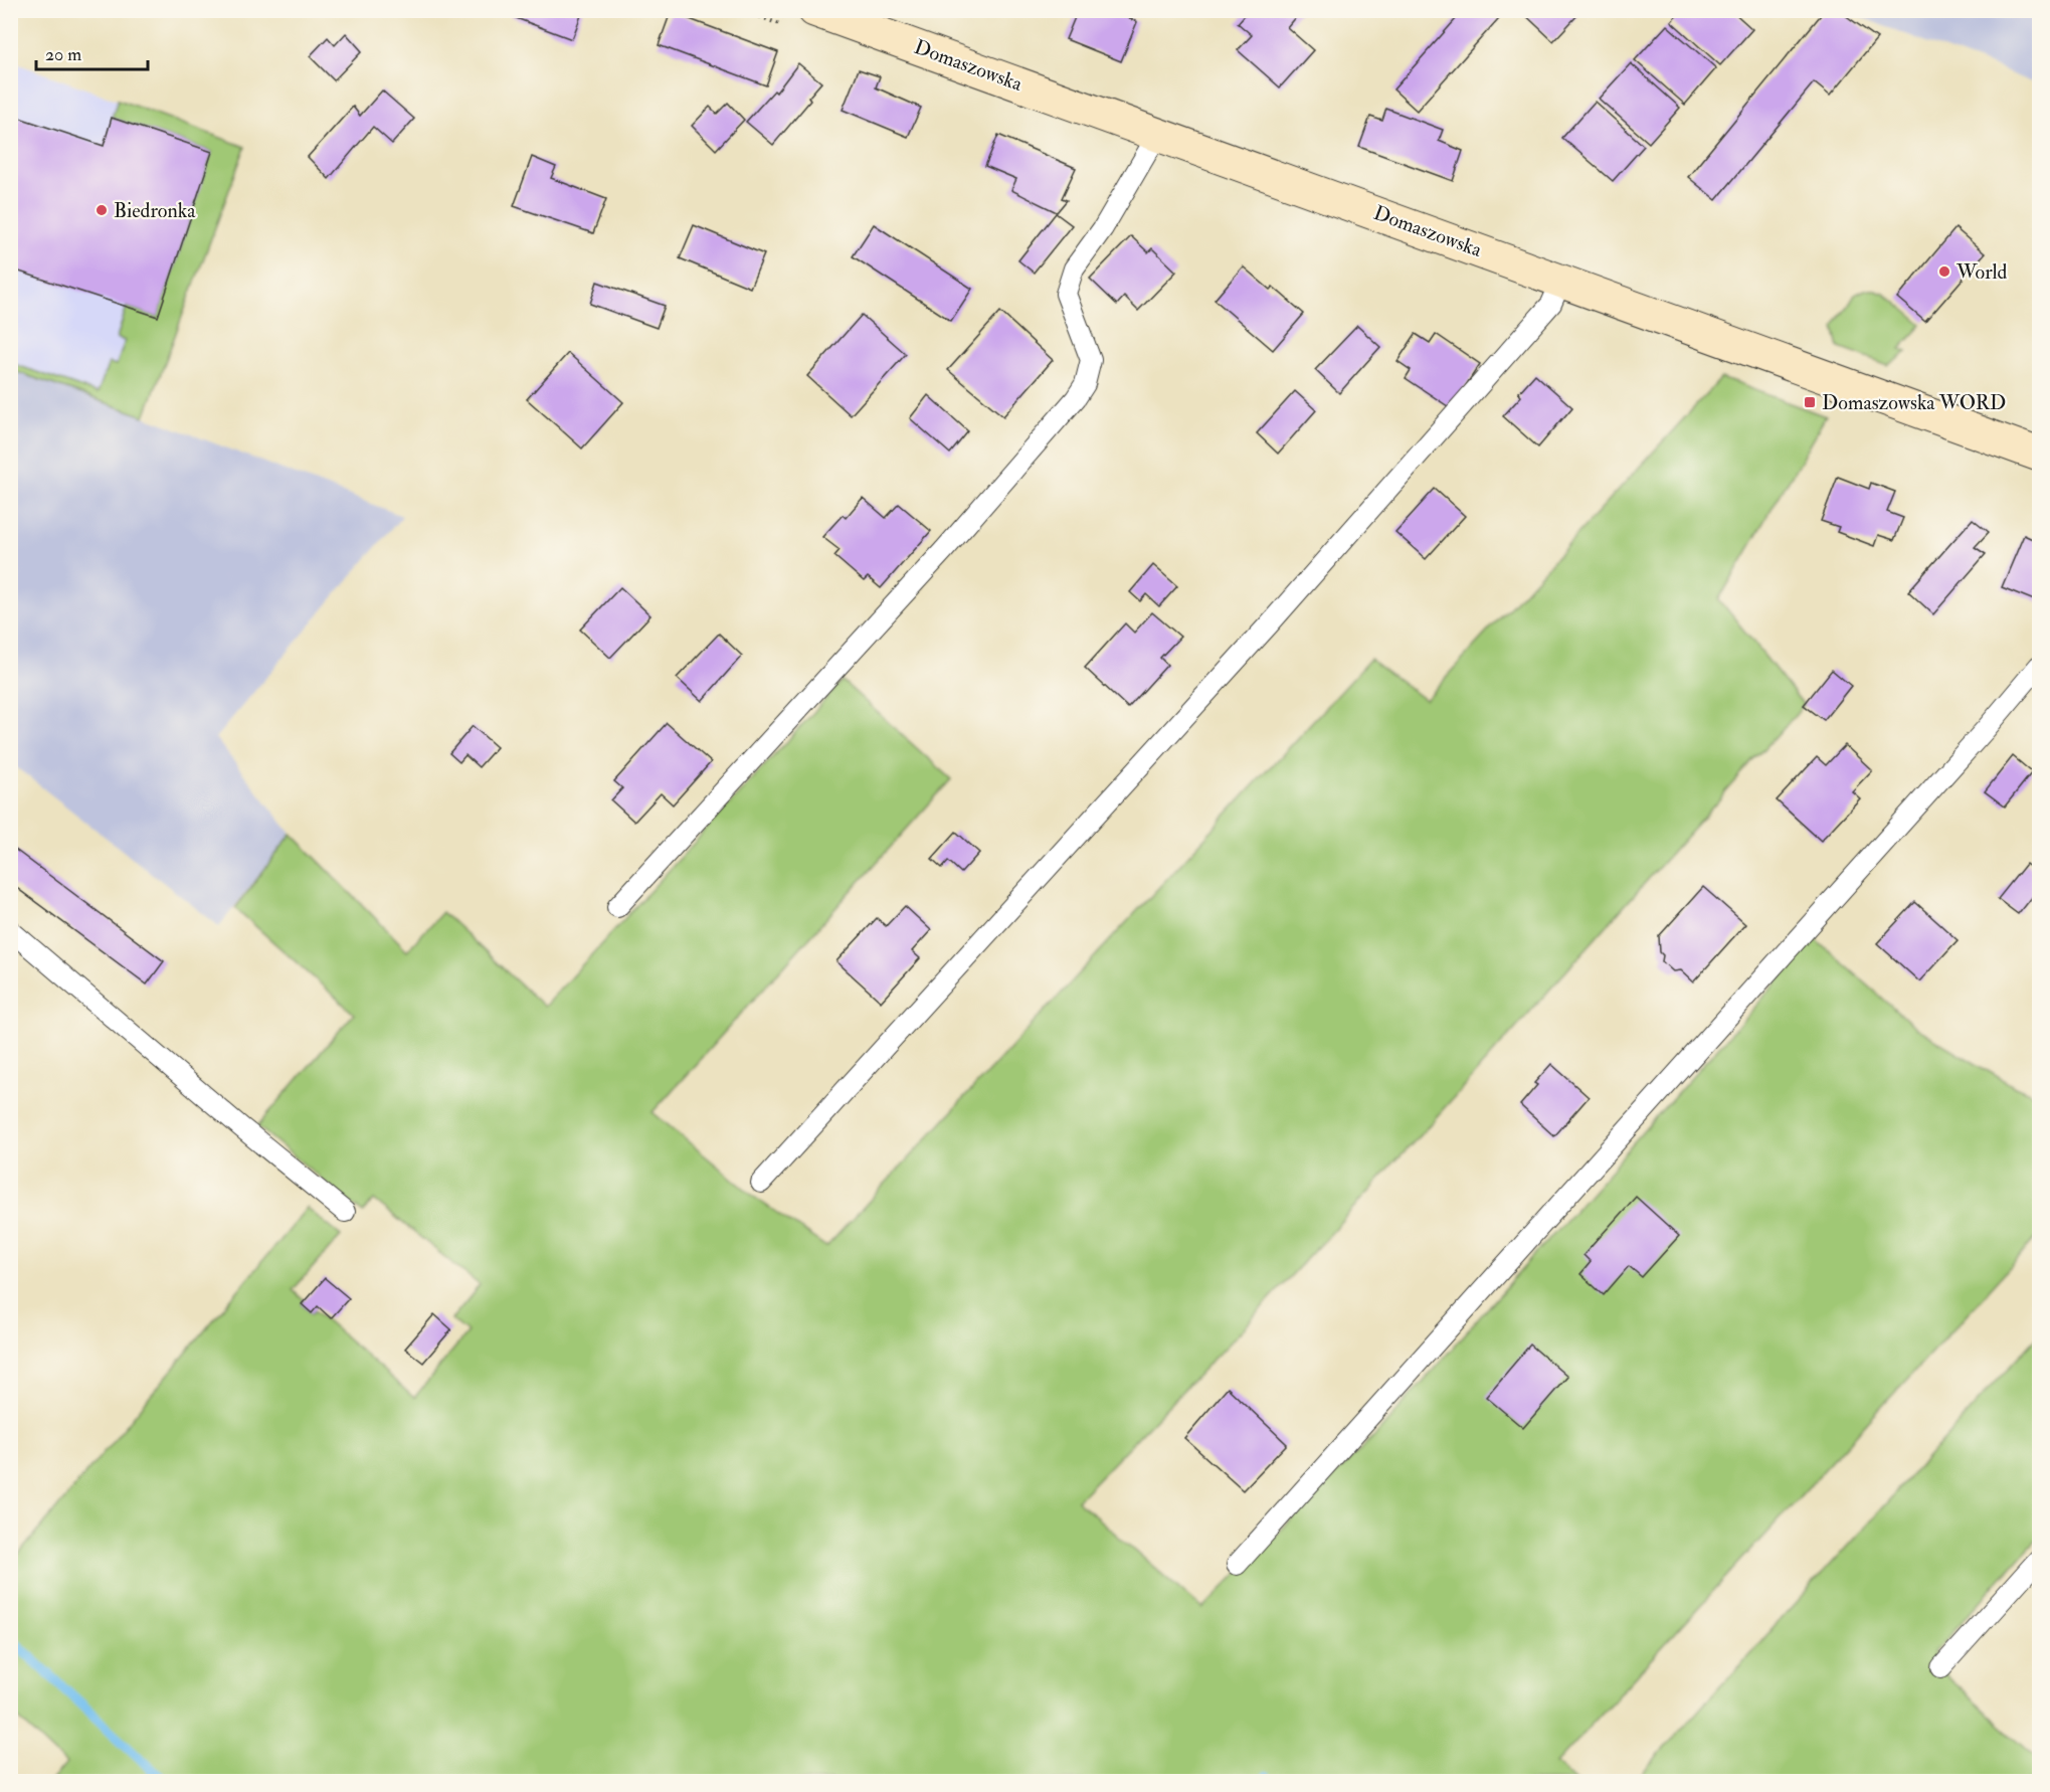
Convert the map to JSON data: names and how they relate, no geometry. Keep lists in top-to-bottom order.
{
  "streets": {
    "street": ["Domaszowska"]
  },
  "places": {
    "other": ["Biedronka", "World"],
    "transit": ["Domaszowska WORD"]
  },
  "scale_bar": "20 m"
}
